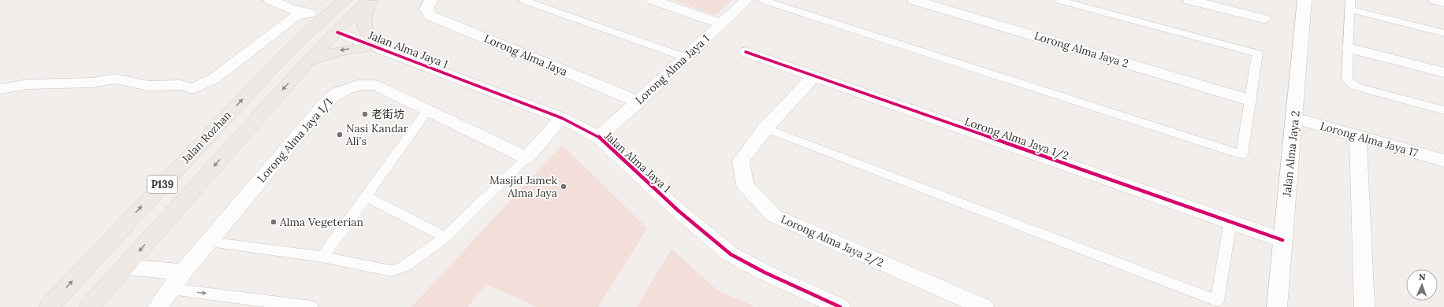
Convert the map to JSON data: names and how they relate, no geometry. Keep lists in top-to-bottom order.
{
  "streets": {
    "main road": ["Jalan Rozhan", "P139"],
    "street": [
      "Jalan Alma Jaya 1",
      "Lorong Alma Jaya 2",
      "Lorong Alma Jaya",
      "Lorong Alma Jaya 1",
      "Lorong Alma Jaya 1/2",
      "Lorong Alma Jaya 17",
      "Lorong Alma Jaya 1/1",
      "Jalan Alma Jaya 2",
      "Lorong Alma Jaya 2/2"
    ]
  },
  "crossings": [
    ["Jalan Alma Jaya 1", "Lorong Alma Jaya 1"],
    ["Jalan Alma Jaya 1", "P139"],
    ["Lorong Alma Jaya", "Lorong Alma Jaya 1"],
    ["Lorong Alma Jaya 1/2", "Jalan Alma Jaya 2"],
    ["Lorong Alma Jaya 1/2", "Lorong Alma Jaya 2/2"],
    ["Lorong Alma Jaya 17", "Jalan Alma Jaya 2"]
  ],
  "places": [
    "老街坊",
    "Nasi Kandar Ali's",
    "Masjid Jamek Alma Jaya",
    "Alma Vegeterian"
  ],
  "north": "top"
}
